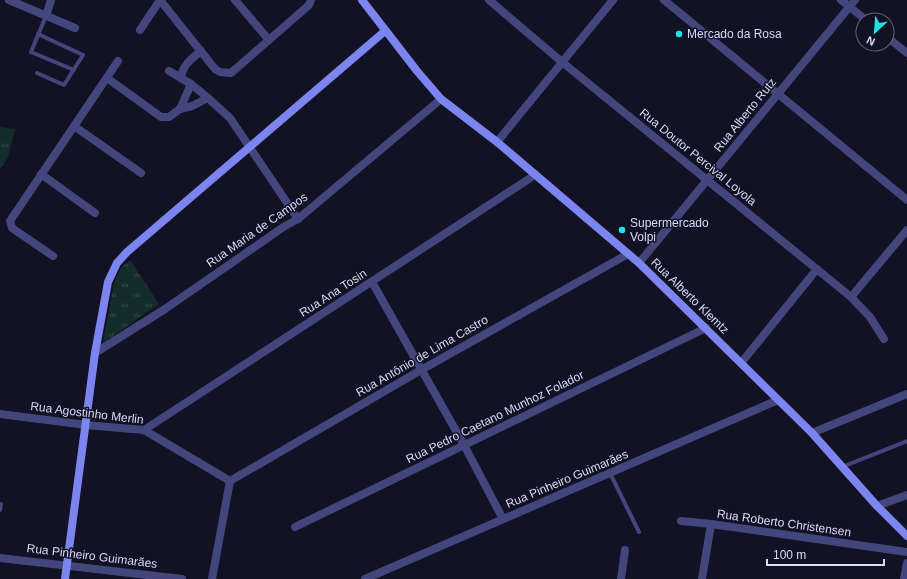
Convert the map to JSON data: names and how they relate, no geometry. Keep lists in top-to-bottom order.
{
  "streets": {
    "street": [
      "Rua Alberto Rutz",
      "Rua Doutor Percival Loyola",
      "Rua Maria de Campos",
      "Rua Ana Tosin",
      "Rua Alberto Klemtz",
      "Rua Antônio de Lima Castro",
      "Rua Agostinho Merlin",
      "Rua Pedro Caetano Munhoz Folador",
      "Rua Pinheiro Guimarães",
      "Rua Roberto Christensen"
    ]
  },
  "crossings": [
    ["Rua Alberto Rutz", "Rua Doutor Percival Loyola"],
    ["Rua Alberto Rutz", "Rua Alberto Klemtz"],
    ["Rua Maria de Campos", "Rua Alberto Klemtz"],
    ["Rua Ana Tosin", "Rua Alberto Klemtz"],
    ["Rua Ana Tosin", "Rua Agostinho Merlin"],
    ["Rua Alberto Klemtz", "Rua Antônio de Lima Castro"],
    ["Rua Alberto Klemtz", "Rua Pedro Caetano Munhoz Folador"],
    ["Rua Alberto Klemtz", "Rua Pinheiro Guimarães"],
    ["Rua Antônio de Lima Castro", "Rua Agostinho Merlin"]
  ],
  "places": ["Mercado da Rosa", "Supermercado Volpi"],
  "scale_bar": "100 m",
  "north": "bottom left"
}
